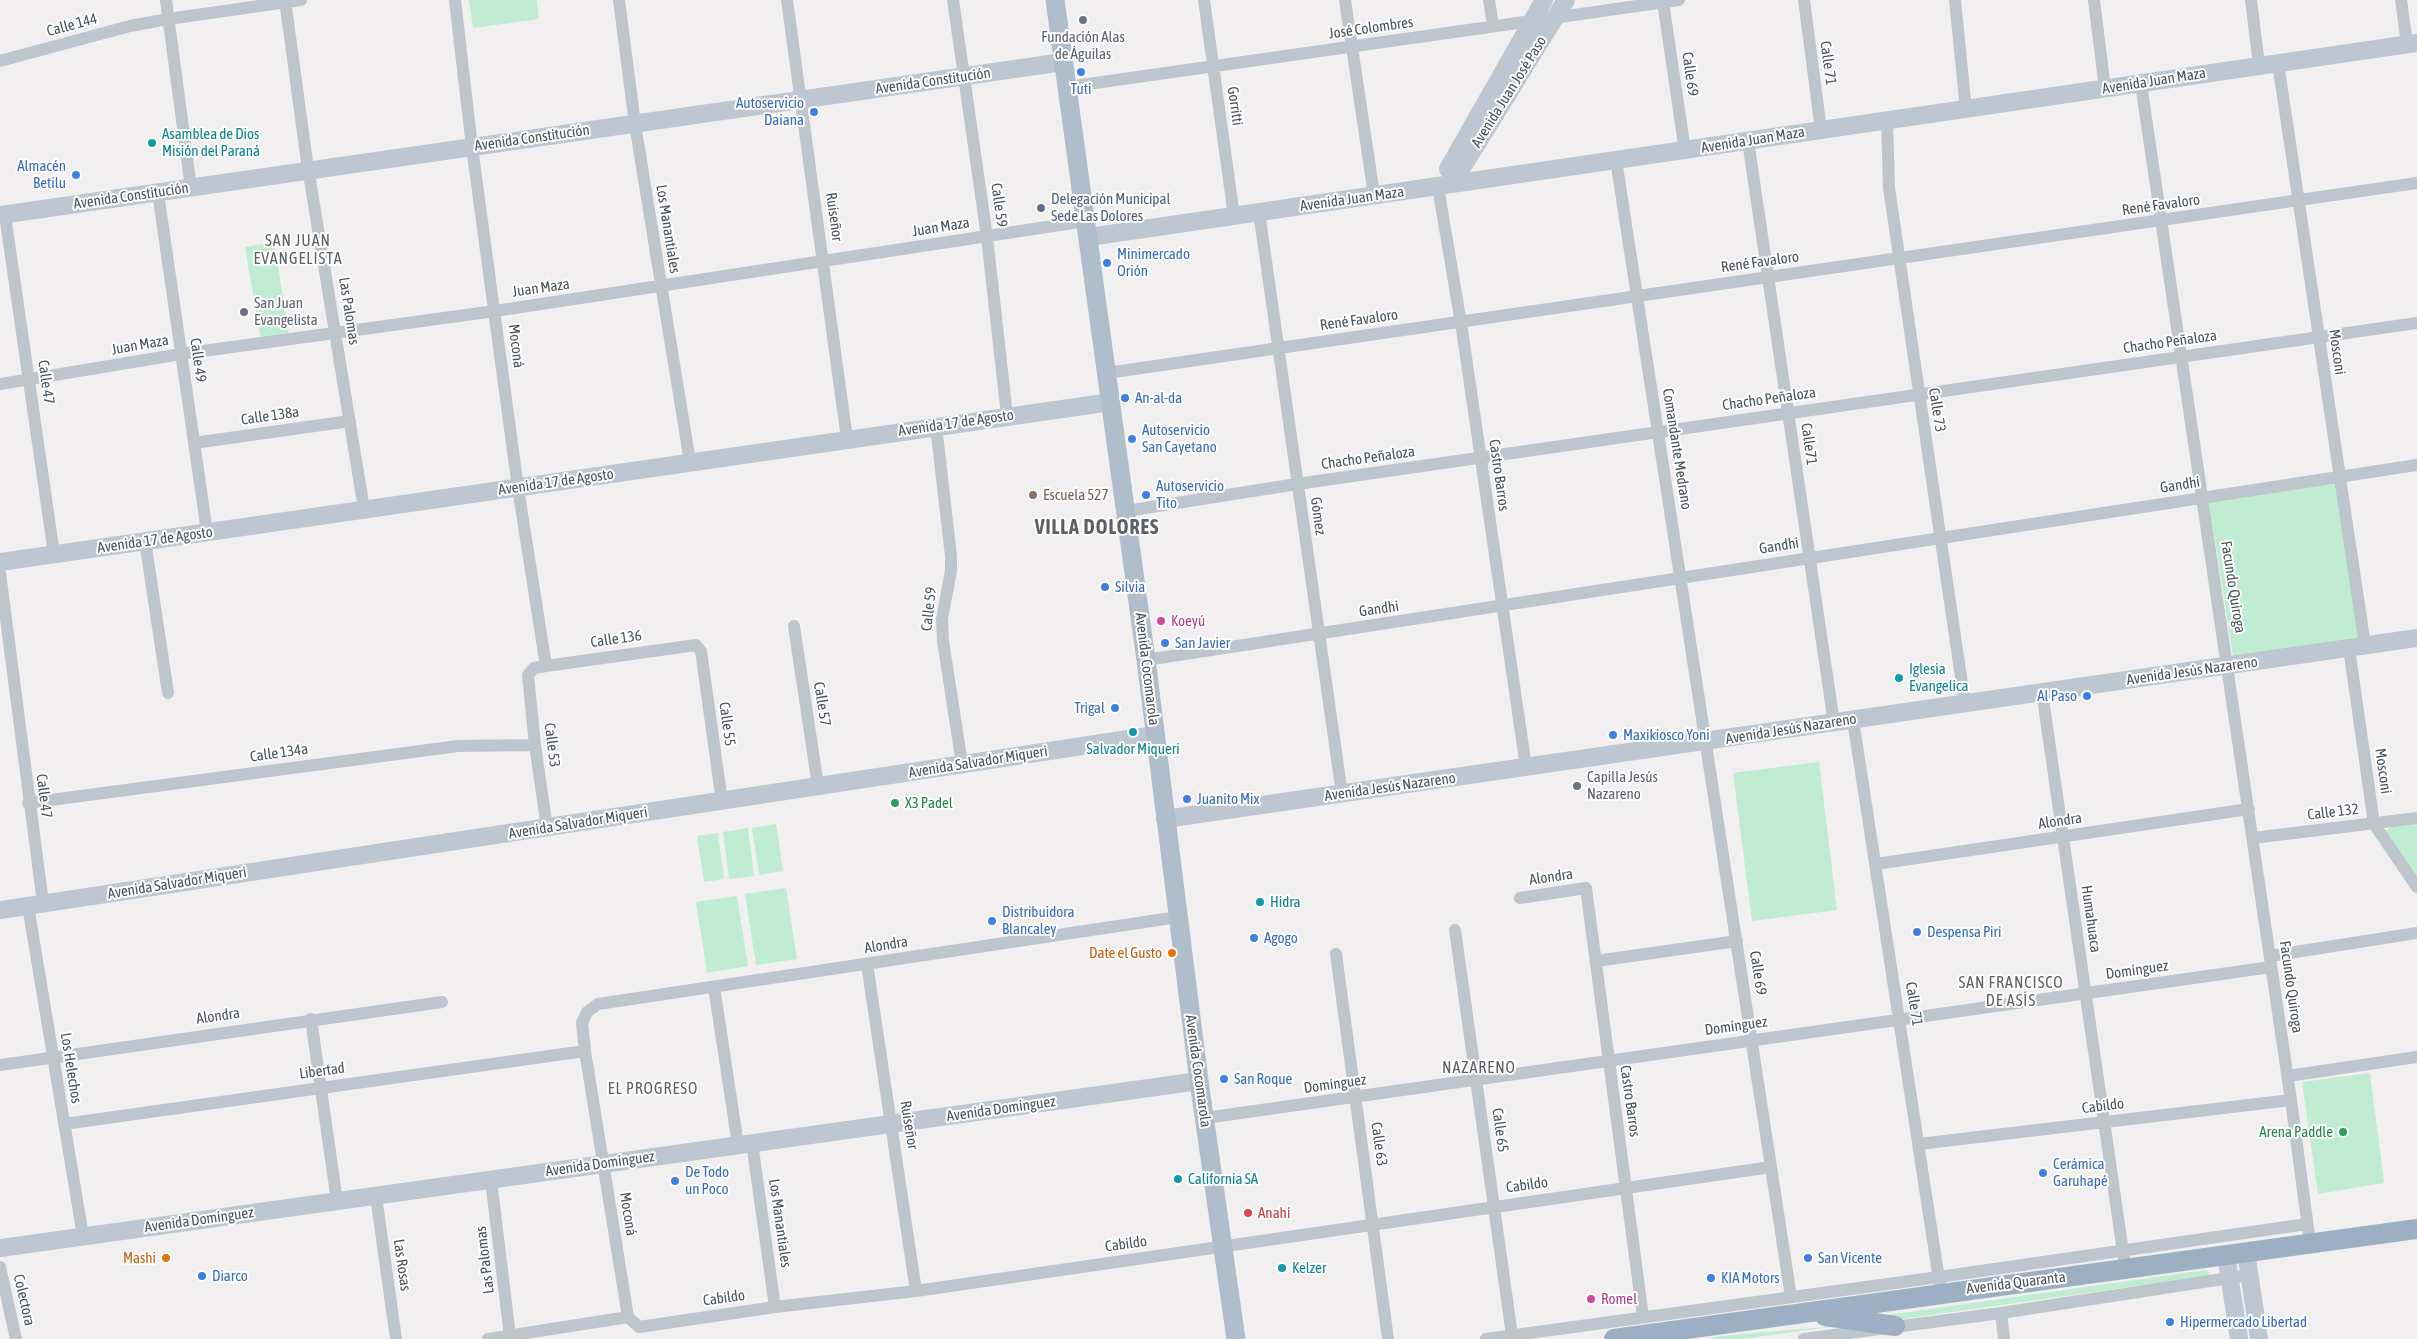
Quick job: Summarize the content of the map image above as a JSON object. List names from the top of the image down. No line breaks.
{"streets":{"highway":["Avenida Quaranta"],"main road":["Avenida Constitución","Avenida Juan Maza","Avenida Juan José Paso","Avenida 17 de Agosto","Avenida Cocomarola","Avenida Jesús Nazareno","Avenida Salvador Miqueri","Avenida Domínguez"],"street":["Calle 144","José Colombres","Calle 71","Calle 69","Gorritti","Calle 59","René Favaloro","Ruiseñor","Juan Maza","Los Manantiales","Las Palomas","Chacho Peñaloza","Moconá","Mosconi","Calle 49","Calle 47","Calle 73","Calle 138a","Calle71","Comandante Medrano","Castro Barros","Gandhi","Gómez","Facundo Quiroga","Calle 136","Calle 57","Calle 55","Calle 53","Calle 134a","Calle 132","Alondra","Humahuaca","Domínguez","Los Helechos","Libertad","Cabildo","Calle 65","Calle 63","Las Rosas","Colectora"]},"crossings":[["Calle 144","Las Palomas"],["José Colombres","Calle 69"],["José Colombres","Avenida Juan José Paso"],["José Colombres","Gorritti"],["José Colombres","Avenida Cocomarola"],["Calle 71","Avenida Juan Maza"],["Calle 71","Avenida Jesús Nazareno"],["Calle 71","Alondra"],["Calle 71","Domínguez"],["Calle 71","Cabildo"],["Calle 71","Avenida Quaranta"],["Calle 69","Avenida Juan Maza"],["Calle 69","Comandante Medrano"],["Calle 69","Avenida Jesús Nazareno"],["Calle 69","Domínguez"],["Calle 69","Cabildo"],["Avenida Constitución","Calle 59"],["Avenida Constitución","Ruiseñor"],["Avenida Constitución","Los Manantiales"],["Avenida Constitución","Las Palomas"],["Avenida Constitución","Moconá"],["Avenida Constitución","Calle 49"],["Avenida Constitución","Calle 47"],["Avenida Constitución","Avenida Cocomarola"],["Avenida Juan Maza","Avenida Juan José Paso"],["Avenida Juan Maza","Gorritti"],["Avenida Juan Maza","Juan Maza"],["Avenida Juan Maza","Mosconi"],["Avenida Juan Maza","Calle 73"],["Avenida Juan Maza","Calle71"],["Avenida Juan Maza","Comandante Medrano"],["Avenida Juan Maza","Castro Barros"],["Avenida Juan Maza","Gómez"],["Avenida Juan Maza","Facundo Quiroga"],["Avenida Juan Maza","Avenida Cocomarola"],["Avenida Juan José Paso","Castro Barros"],["Calle 59","Juan Maza"],["Calle 59","Avenida 17 de Agosto"],["Calle 59","Avenida Salvador Miqueri"],["René Favaloro","Mosconi"],["René Favaloro","Calle 73"],["René Favaloro","Calle71"],["René Favaloro","Comandante Medrano"],["René Favaloro","Castro Barros"],["René Favaloro","Gómez"],["René Favaloro","Facundo Quiroga"],["René Favaloro","Avenida Cocomarola"],["Ruiseñor","Juan Maza"],["Ruiseñor","Avenida 17 de Agosto"],["Ruiseñor","Alondra"],["Ruiseñor","Cabildo"],["Ruiseñor","Avenida Domínguez"],["Juan Maza","Los Manantiales"],["Juan Maza","Las Palomas"],["Juan Maza","Moconá"],["Juan Maza","Calle 49"],["Juan Maza","Calle 47"],["Juan Maza","Avenida Cocomarola"],["Los Manantiales","Avenida 17 de Agosto"],["Los Manantiales","Alondra"],["Los Manantiales","Cabildo"],["Los Manantiales","Avenida Domínguez"],["Las Palomas","Calle 138a"],["Las Palomas","Avenida 17 de Agosto"],["Las Palomas","Cabildo"],["Las Palomas","Avenida Domínguez"],["Chacho Peñaloza","Mosconi"],["Chacho Peñaloza","Calle 73"],["Chacho Peñaloza","Calle71"],["Chacho Peñaloza","Comandante Medrano"],["Chacho Peñaloza","Castro Barros"],["Chacho Peñaloza","Gómez"],["Chacho Peñaloza","Facundo Quiroga"],["Chacho Peñaloza","Avenida Cocomarola"],["Moconá","Avenida 17 de Agosto"],["Moconá","Calle 136"],["Moconá","Calle 53"],["Moconá","Alondra"],["Moconá","Libertad"],["Moconá","Cabildo"],["Moconá","Avenida Domínguez"],["Mosconi","Gandhi"],["Mosconi","Avenida Jesús Nazareno"],["Mosconi","Calle 132"],["Calle 49","Calle 138a"],["Calle 49","Avenida 17 de Agosto"],["Calle 47","Avenida 17 de Agosto"],["Calle 47","Calle 134a"],["Calle 47","Avenida Salvador Miqueri"],["Calle 47","Los Helechos"],["Calle 73","Gandhi"],["Calle 73","Avenida Jesús Nazareno"],["Avenida 17 de Agosto","Avenida Cocomarola"],["Calle71","Gandhi"],["Calle71","Avenida Jesús Nazareno"],["Comandante Medrano","Gandhi"],["Comandante Medrano","Avenida Jesús Nazareno"],["Castro Barros","Gandhi"],["Castro Barros","Avenida Jesús Nazareno"],["Castro Barros","Alondra"],["Castro Barros","Domínguez"],["Castro Barros","Cabildo"],["Gandhi","Gómez"],["Gandhi","Facundo Quiroga"],["Gandhi","Avenida Cocomarola"],["Gómez","Avenida Jesús Nazareno"],["Facundo Quiroga","Avenida Jesús Nazareno"],["Facundo Quiroga","Calle 132"],["Facundo Quiroga","Alondra"],["Facundo Quiroga","Domínguez"],["Facundo Quiroga","Cabildo"],["Facundo Quiroga","Avenida Quaranta"],["Calle 136","Calle 55"],["Calle 136","Calle 53"],["Avenida Cocomarola","Avenida Jesús Nazareno"],["Avenida Cocomarola","Avenida Salvador Miqueri"],["Avenida Cocomarola","Alondra"],["Avenida Cocomarola","Domínguez"],["Avenida Cocomarola","Cabildo"],["Avenida Cocomarola","Avenida Domínguez"],["Avenida Jesús Nazareno","Humahuaca"],["Calle 57","Avenida Salvador Miqueri"],["Calle 55","Avenida Salvador Miqueri"],["Calle 53","Calle 134a"],["Calle 53","Avenida Salvador Miqueri"],["Avenida Salvador Miqueri","Los Helechos"],["Alondra","Humahuaca"],["Alondra","Los Helechos"],["Humahuaca","Domínguez"],["Humahuaca","Cabildo"],["Humahuaca","Avenida Quaranta"],["Domínguez","Calle 65"],["Domínguez","Calle 63"],["Los Helechos","Libertad"],["Los Helechos","Avenida Domínguez"],["Cabildo","Calle 65"],["Cabildo","Calle 63"],["Avenida Domínguez","Las Rosas"]],"districts":["SAN JUAN EVANGELISTA","VILLA DOLORES","SAN FRANCISCO DE ASÍS","NAZARENO","EL PROGRESO"],"places":["Fundación Alas de Águilas","Tuti","Autoservicio Daiana","Asamblea de Dios Misión del Paraná","Almacén Betilu","Delegación Municipal Sede Las Dolores","Minimercado Orión","San Juan Evangelista","An-al-da","Autoservicio San Cayetano","Escuela 527","Autoservicio Tito","Silvia","Koeyú","San Javier","Iglesia Evangelica","Al Paso","Trigal","Salvador Miqueri","Maxikiosco Yoni","Capilla Jesús Nazareno","Juanito Mix","X3 Padel","Hidra","Distribuidora Blancaley","Despensa Piri","Agogo","Date el Gusto","San Roque","Arena Paddle","Cerámica Garuhapé","California SA","De Todo un Poco","Anahí","Mashi","San Vicente","Kelzer","Diarco","KIA Motors","Romel","Hipermercado Libertad"]}
